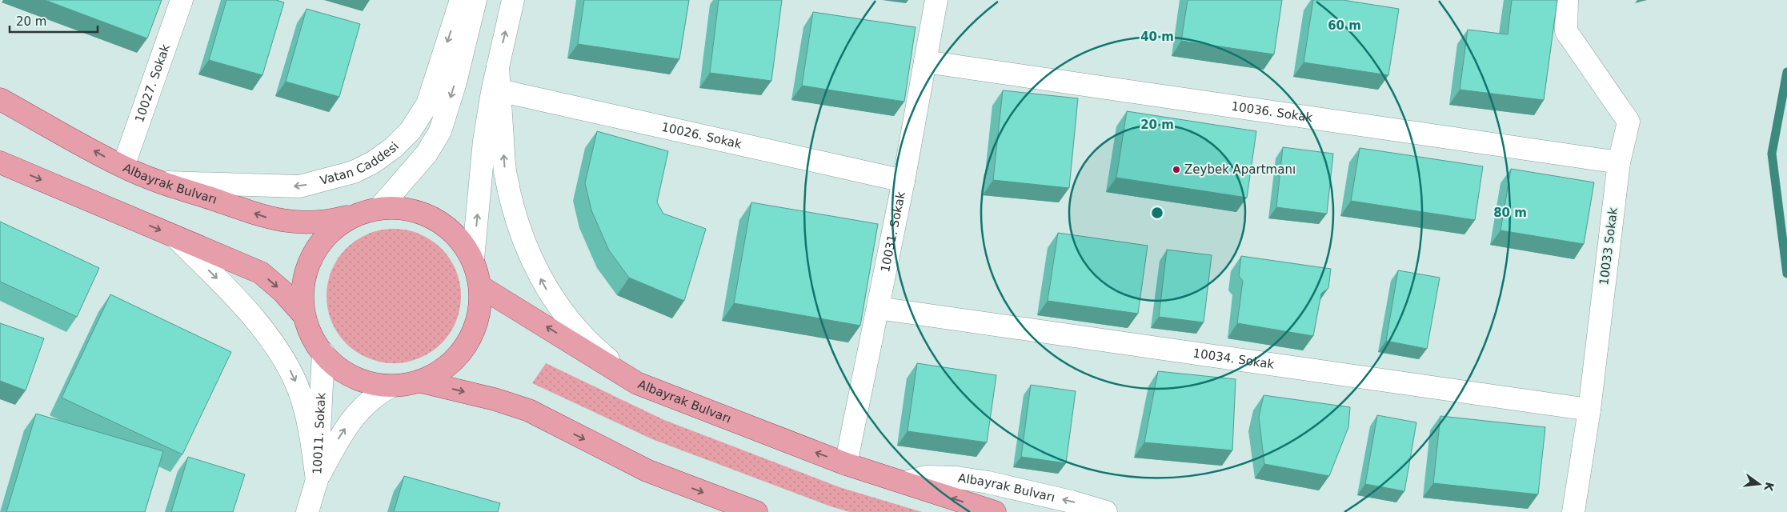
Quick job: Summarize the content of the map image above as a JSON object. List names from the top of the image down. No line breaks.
{"streets":{"main road":["Albayrak Bulvarı"],"street":["10027. Sokak","10036. Sokak","10026. Sokak","Vatan Caddesi","10031. Sokak","10033 Sokak","10034. Sokak","10011. Sokak"]},"crossings":[["10027. Sokak","Albayrak Bulvarı"],["10036. Sokak","10031. Sokak"],["10036. Sokak","10033 Sokak"],["10026. Sokak","10031. Sokak"],["Vatan Caddesi","Albayrak Bulvarı"],["Albayrak Bulvarı","10031. Sokak"],["10031. Sokak","10034. Sokak"],["10033 Sokak","10034. Sokak"]],"one_way":["Vatan Caddesi"],"places":["Zeybek Apartmanı"],"scale_bar":"20 m","north":"right","rings":["60 m","40 m","20 m","80 m"]}
